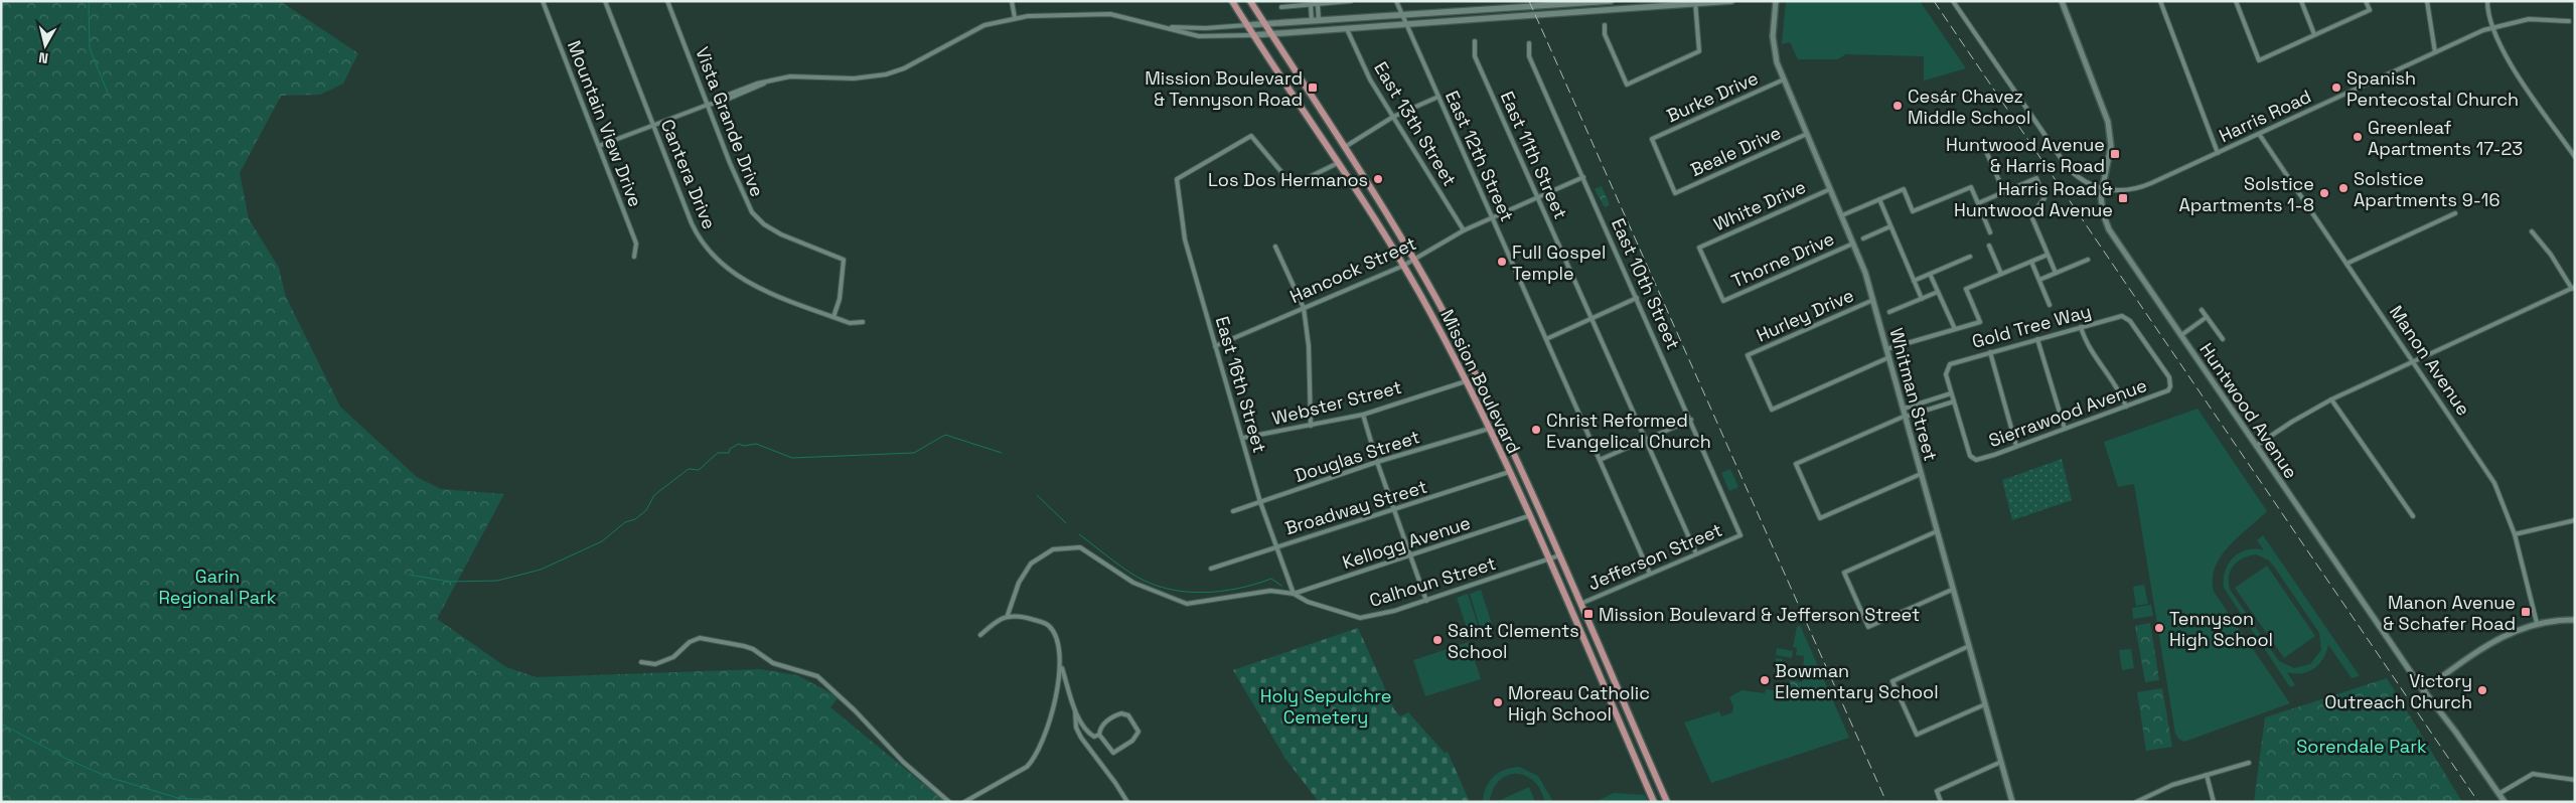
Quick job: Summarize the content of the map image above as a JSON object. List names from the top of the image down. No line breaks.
{"streets":{"main road":["Mission Boulevard"],"street":["Burke Drive","Harris Road","Vista Grande Drive","Mountain View Drive","East 13th Street","Beale Drive","East 11th Street","East 12th Street","Cantera Drive","White Drive","Thorne Drive","Hancock Street","East 10th Street","Hurley Drive","Gold Tree Way","Manon Avenue","East 16th Street","Whitman Street","Webster Street","Huntwood Avenue","Sierrawood Avenue","Douglas Street","Broadway Street","Kellogg Avenue","Jefferson Street","Calhoun Street"]},"crossings":[["Burke Drive","Beale Drive"],["Burke Drive","Whitman Street"],["Harris Road","Manon Avenue"],["Harris Road","Huntwood Avenue"],["Vista Grande Drive","Cantera Drive"],["East 13th Street","Hancock Street"],["Beale Drive","Whitman Street"],["East 11th Street","Hancock Street"],["East 11th Street","Jefferson Street"],["East 12th Street","Hancock Street"],["East 12th Street","Jefferson Street"],["White Drive","Thorne Drive"],["White Drive","Whitman Street"],["Thorne Drive","Whitman Street"],["Hancock Street","East 10th Street"],["Hancock Street","Mission Boulevard"],["Hancock Street","East 16th Street"],["East 10th Street","Jefferson Street"],["Hurley Drive","Whitman Street"],["Gold Tree Way","Sierrawood Avenue"],["Mission Boulevard","East 16th Street"],["Mission Boulevard","Webster Street"],["Mission Boulevard","Douglas Street"],["Mission Boulevard","Broadway Street"],["Mission Boulevard","Kellogg Avenue"],["Mission Boulevard","Jefferson Street"],["Mission Boulevard","Calhoun Street"],["East 16th Street","Webster Street"],["East 16th Street","Douglas Street"],["East 16th Street","Broadway Street"],["East 16th Street","Kellogg Avenue"],["East 16th Street","Calhoun Street"],["Kellogg Avenue","Calhoun Street"]],"parks":["Garin Regional Park","Holy Sepulchre Cemetery","Sorendale Park"],"places":{"transit":["Mission Boulevard & Tennyson Road","Huntwood Avenue & Harris Road","Harris Road & Huntwood Avenue","Manon Avenue & Schafer Road","Mission Boulevard & Jefferson Street"],"other":["Spanish Pentecostal Church","Cesár Chavez Middle School","Greenleaf Apartments 17-23","Los Dos Hermanos","Solstice Apartments 9-16","Solstice Apartments 1-8","Full Gospel Temple","Christ Reformed Evangelical Church","Tennyson High School","Saint Clements School","Bowman Elementary School","Victory Outreach Church","Moreau Catholic High School"]},"north":"bottom"}
